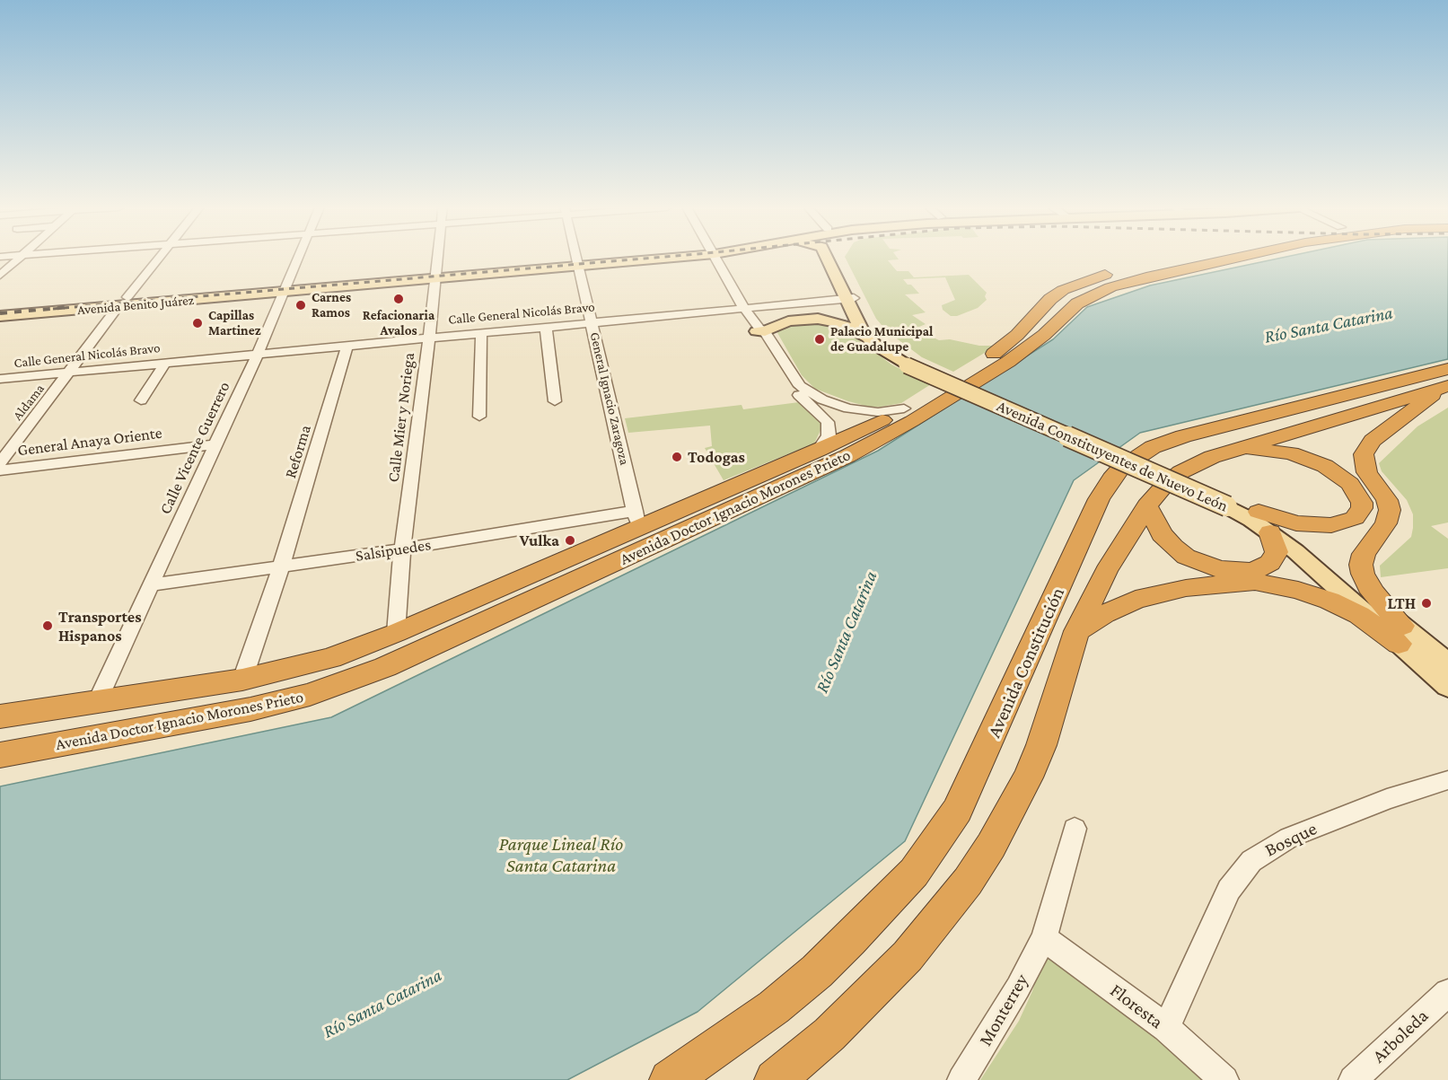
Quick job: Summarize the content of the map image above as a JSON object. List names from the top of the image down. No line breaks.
{"streets":{"highway":["Avenida Doctor Ignacio Morones Prieto","Avenida Constitución"],"main road":["Avenida Benito Juárez","Avenida Constituyentes de Nuevo León"],"street":["Calle General Nicolás Bravo","General Ignacio Zaragoza","Aldama","Calle Mier y Noriega","General Anaya Oriente","Calle Vicente Guerrero","Reforma","Salsipuedes","Bosque","Floresta","Monterrey","Arboleda"]},"crossings":[["Avenida Benito Juárez","General Ignacio Zaragoza"],["Avenida Benito Juárez","Aldama"],["Avenida Benito Juárez","Calle Mier y Noriega"],["Avenida Benito Juárez","Calle Vicente Guerrero"],["Calle General Nicolás Bravo","General Ignacio Zaragoza"],["Calle General Nicolás Bravo","Aldama"],["Calle General Nicolás Bravo","Calle Mier y Noriega"],["Calle General Nicolás Bravo","Calle Vicente Guerrero"],["Calle General Nicolás Bravo","Reforma"],["Calle General Nicolás Bravo","Avenida Constituyentes de Nuevo León"],["General Ignacio Zaragoza","Avenida Doctor Ignacio Morones Prieto"],["General Ignacio Zaragoza","Salsipuedes"],["Calle Mier y Noriega","Avenida Doctor Ignacio Morones Prieto"],["Calle Mier y Noriega","Salsipuedes"],["General Anaya Oriente","Calle Vicente Guerrero"],["Calle Vicente Guerrero","Avenida Doctor Ignacio Morones Prieto"],["Calle Vicente Guerrero","Salsipuedes"],["Reforma","Avenida Doctor Ignacio Morones Prieto"],["Reforma","Salsipuedes"],["Avenida Doctor Ignacio Morones Prieto","Salsipuedes"],["Bosque","Floresta"],["Floresta","Monterrey"]],"water":["Río Santa Catarina"],"parks":["Parque Lineal Río Santa Catarina"],"places":["Refacionaria Avalos","Carnes Ramos","Capillas Martinez","Palacio Municipal de Guadalupe","Todogas","Vulka","LTH","Transportes Hispanos"]}
